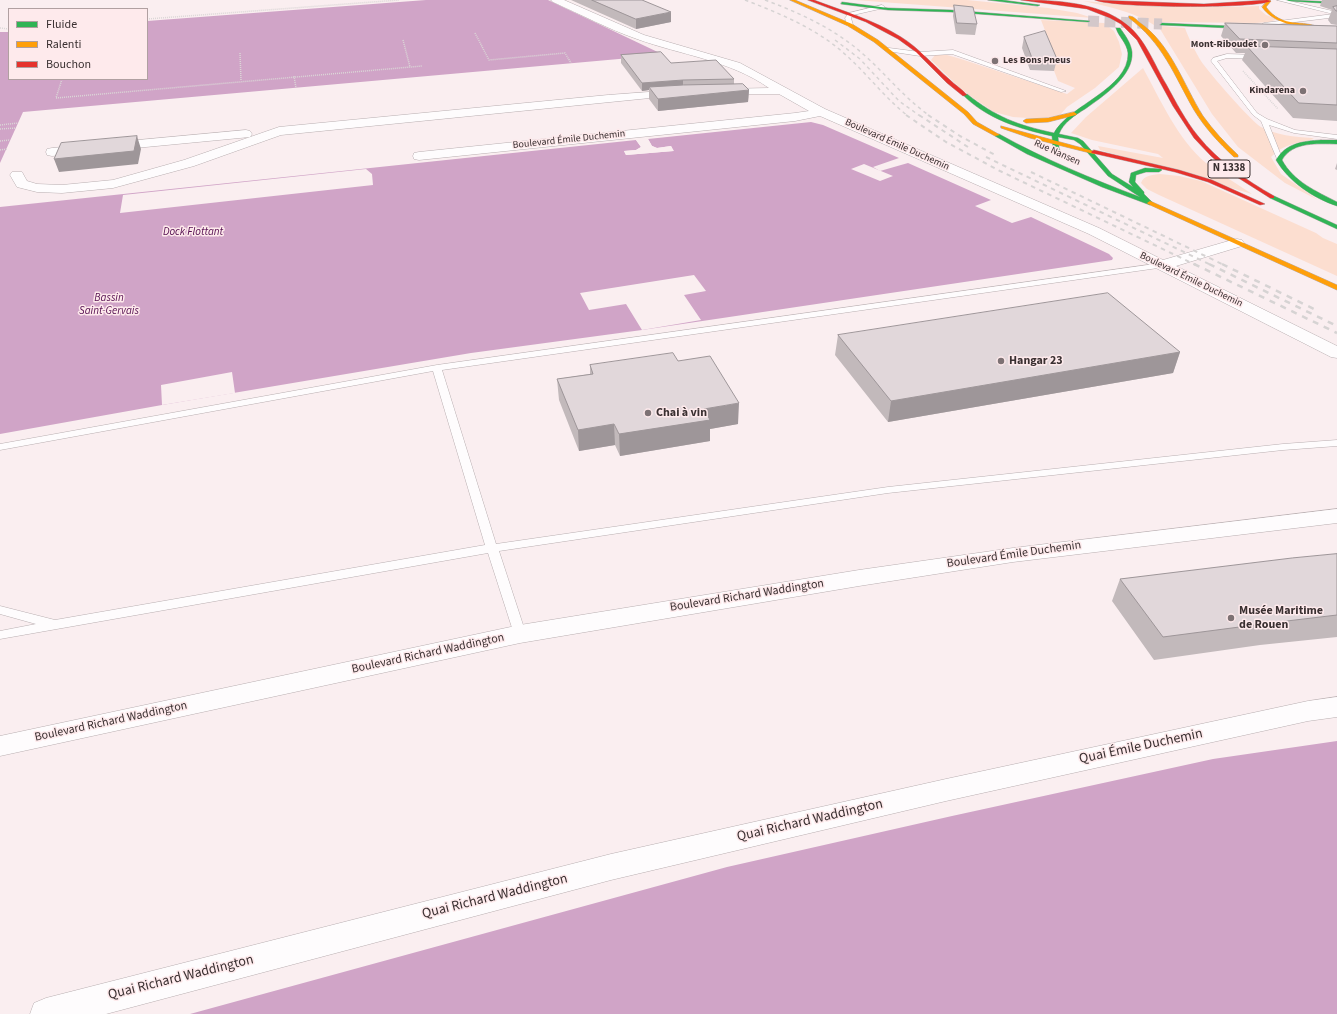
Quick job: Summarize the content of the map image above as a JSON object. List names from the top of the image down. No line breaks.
{"streets":{"main road":["Rue Nansen","N 1338"],"street":["Boulevard Émile Duchemin","Boulevard Richard Waddington","Quai Émile Duchemin","Quai Richard Waddington"]},"crossings":[["Boulevard Émile Duchemin","Boulevard Richard Waddington"],["Quai Émile Duchemin","Quai Richard Waddington"]],"water":["Dock Flottant","Bassin Saint-Gervais"],"places":["Mont-Riboudet","Les Bons Pneus","Kindarena","Hangar 23","Chai à vin","Musée Maritime de Rouen"],"legend":["Fluide","Ralenti","Bouchon"]}
